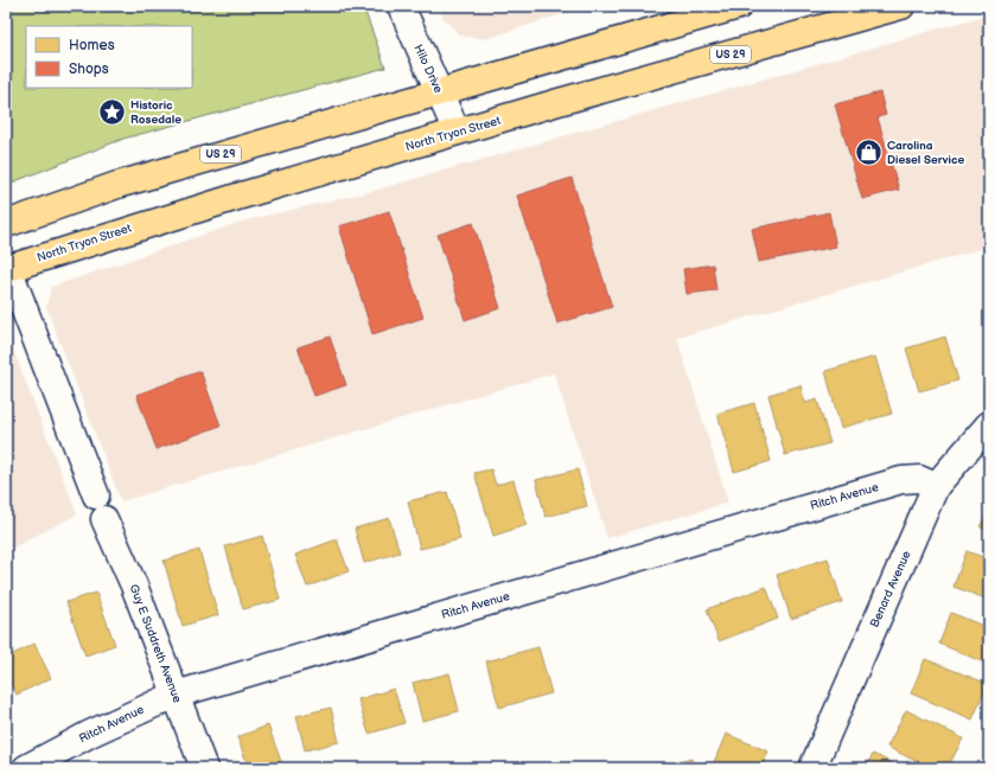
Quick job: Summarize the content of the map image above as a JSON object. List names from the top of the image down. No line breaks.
{"streets":{"main road":["US 29","North Tryon Street"],"street":["Hilo Drive","Ritch Avenue","Benard Avenue","Guy E Suddreth Avenue"]},"crossings":[["US 29","Hilo Drive"],["Hilo Drive","North Tryon Street"],["Ritch Avenue","Benard Avenue"],["Ritch Avenue","Guy E Suddreth Avenue"]],"places":{"place":["Historic Rosedale"],"shop":["Carolina Diesel Service"]},"legend":["Homes","Shops"]}
